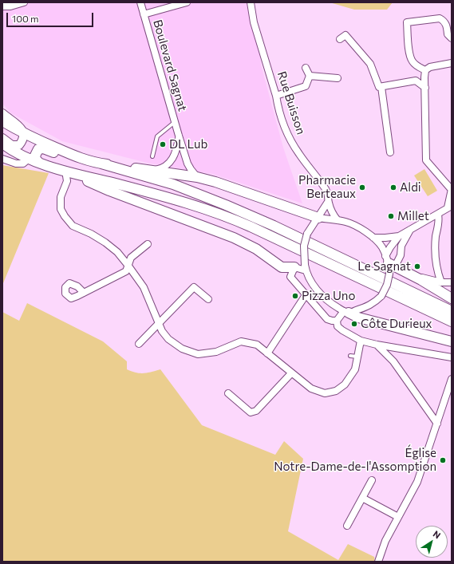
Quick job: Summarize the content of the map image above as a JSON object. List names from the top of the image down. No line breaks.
{"streets":{"street":["Boulevard Sagnat","Rue Buisson"]},"places":["DL Lub","Pharmacie Berteaux","Aldi","Millet","Le Sagnat","Pizza Uno","Côte Durieux","Église Notre-Dame-de-l'Assomption"],"scale_bar":"100 m","north":"top right"}
